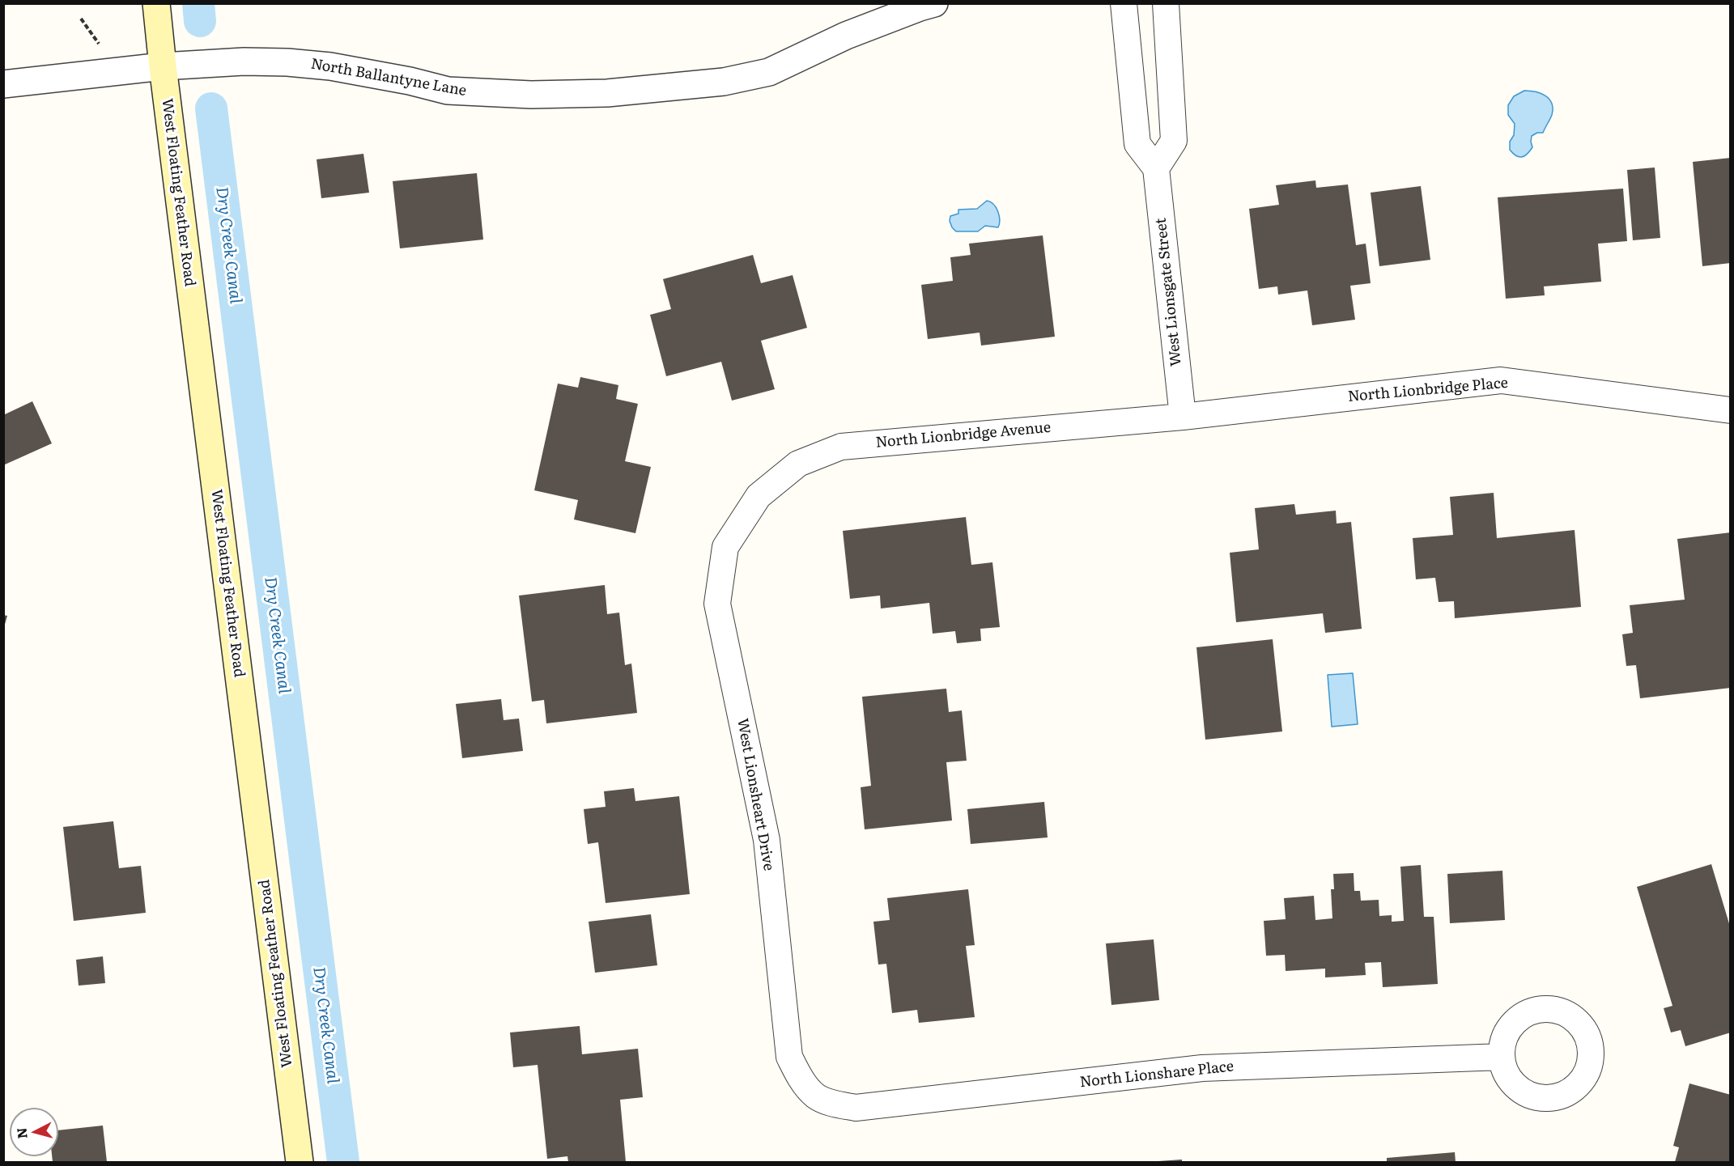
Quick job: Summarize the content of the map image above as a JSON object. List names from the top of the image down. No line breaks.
{"streets":{"main road":["West Floating Feather Road"],"street":["North Ballantyne Lane","West Lionsgate Street","North Lionbridge Place","North Lionbridge Avenue","West Lionsheart Drive","North Lionshare Place"]},"crossings":[["North Ballantyne Lane","West Floating Feather Road"],["West Lionsgate Street","North Lionbridge Place"],["West Lionsgate Street","North Lionbridge Avenue"],["North Lionbridge Place","North Lionbridge Avenue"],["North Lionbridge Avenue","West Lionsheart Drive"],["West Lionsheart Drive","North Lionshare Place"]],"water":["Dry Creek Canal"],"north":"left"}
